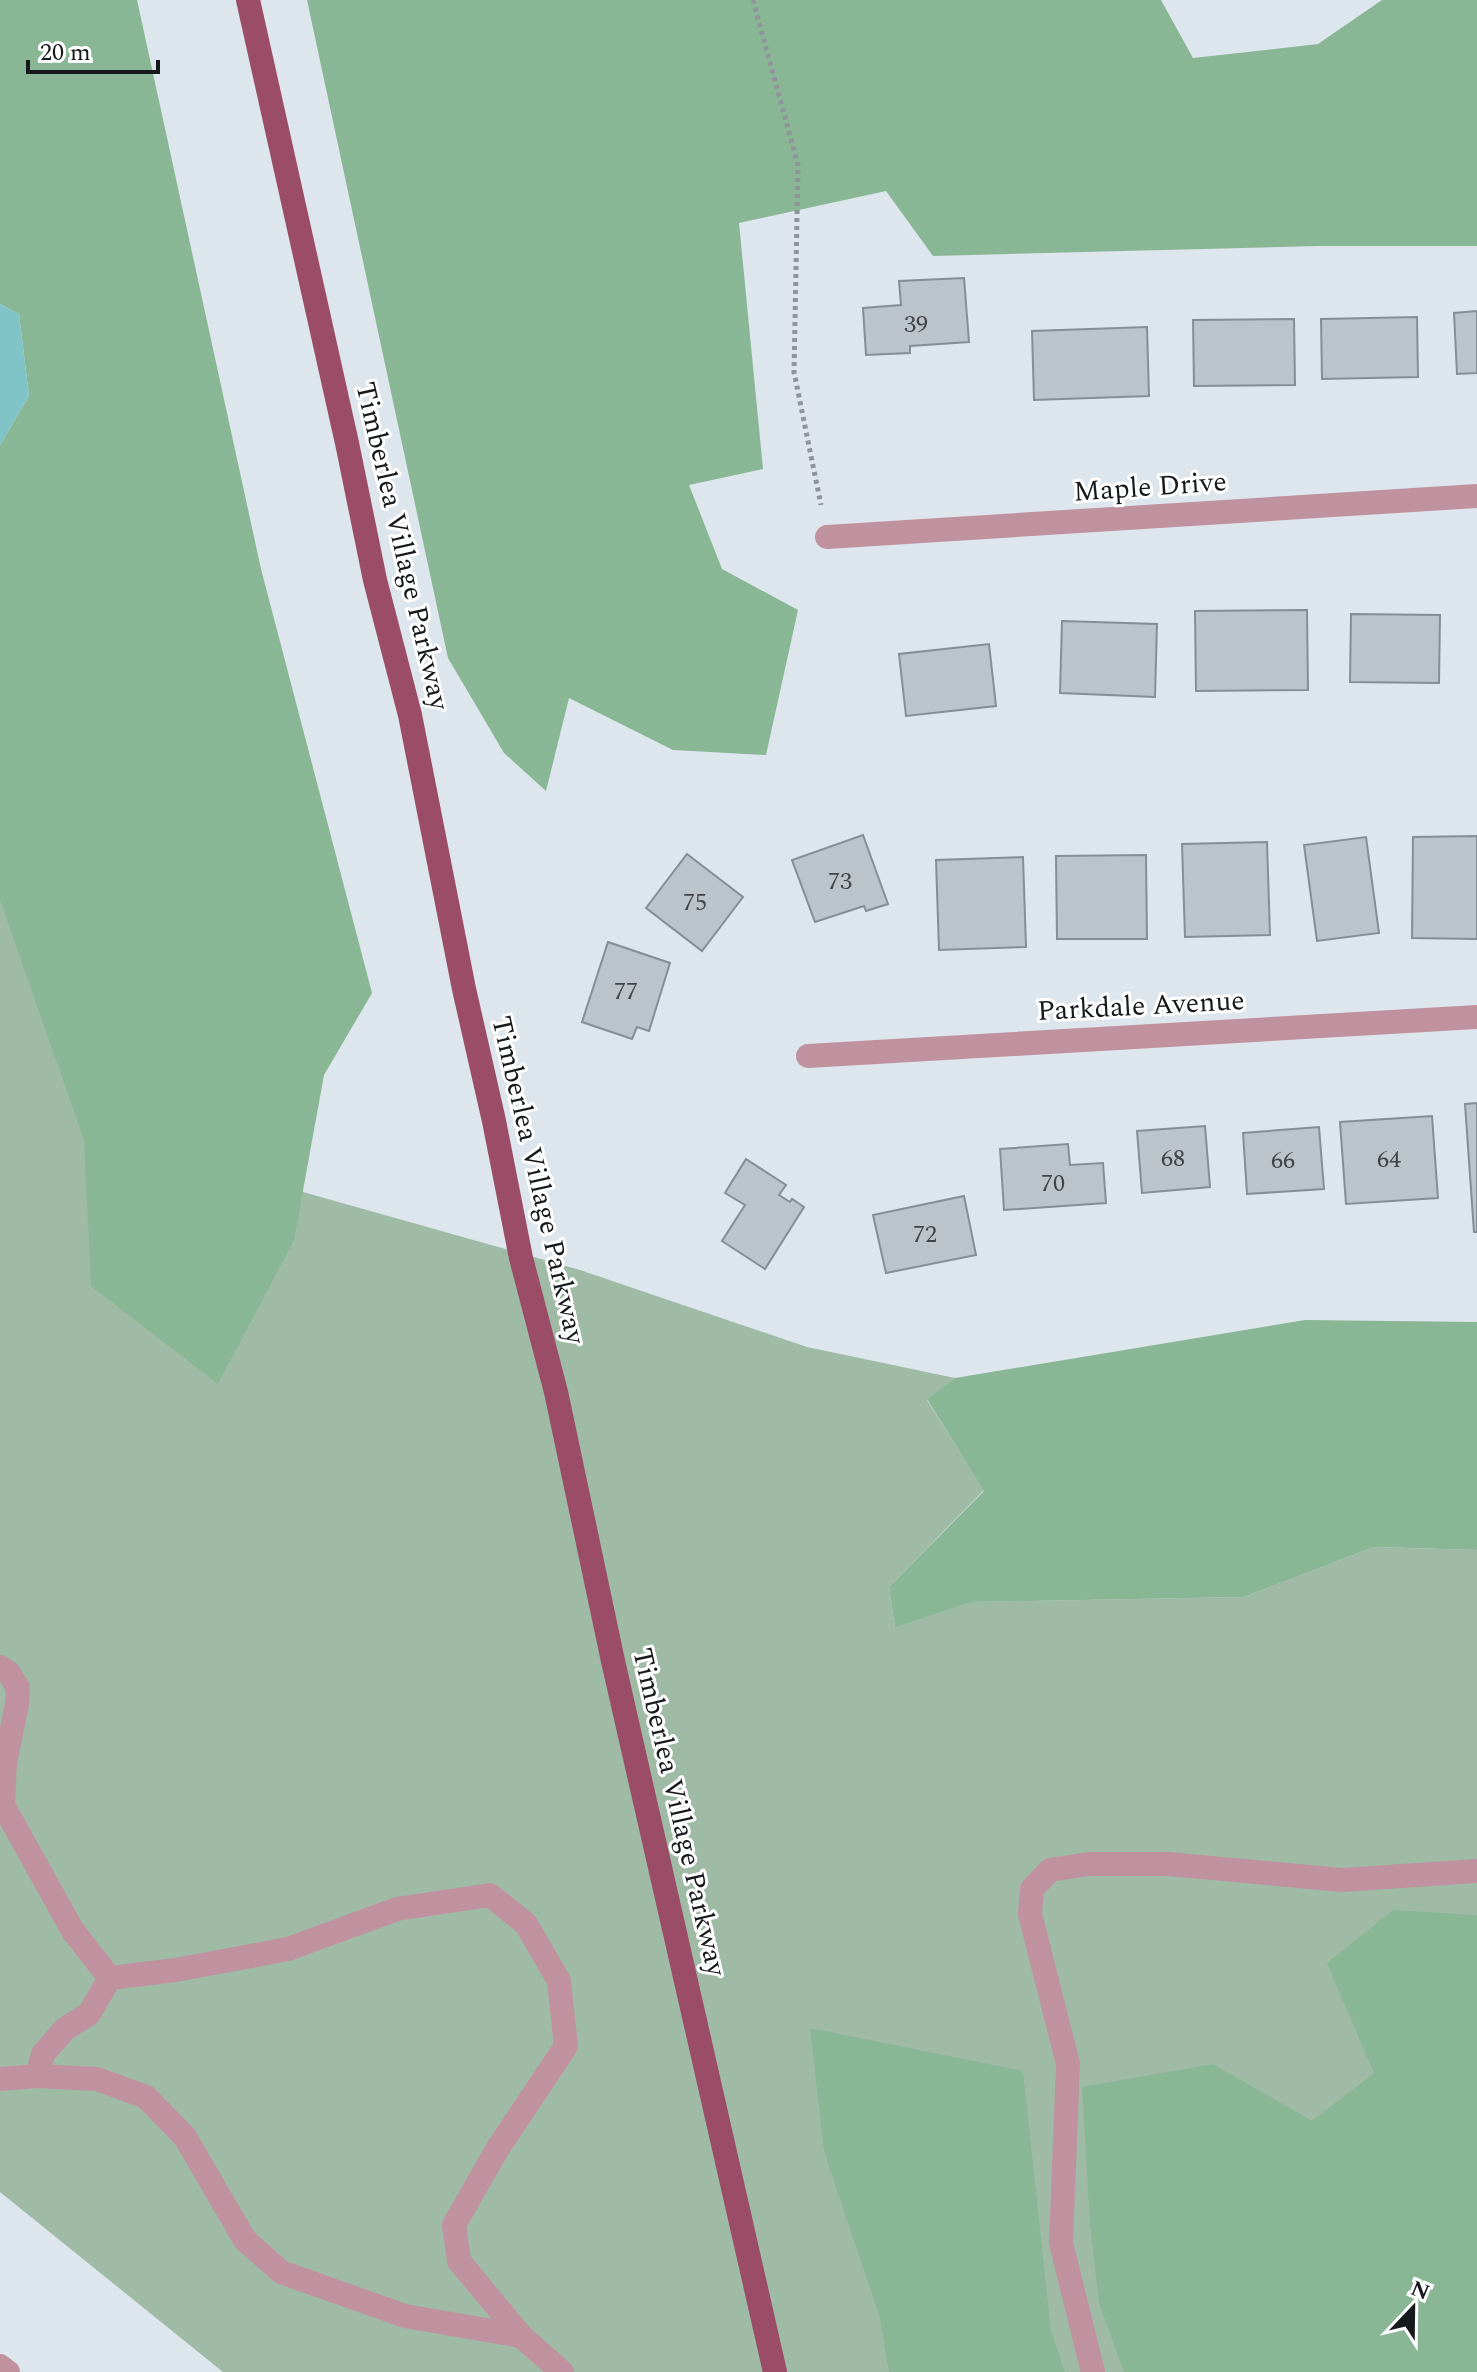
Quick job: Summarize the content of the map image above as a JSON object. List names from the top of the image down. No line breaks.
{"streets":{"main road":["Timberlea Village Parkway"],"street":["Maple Drive","Parkdale Avenue"]},"house_numbers":["39","73","75","77","68","64","66","70","72"],"scale_bar":"20 m","north":"top"}
